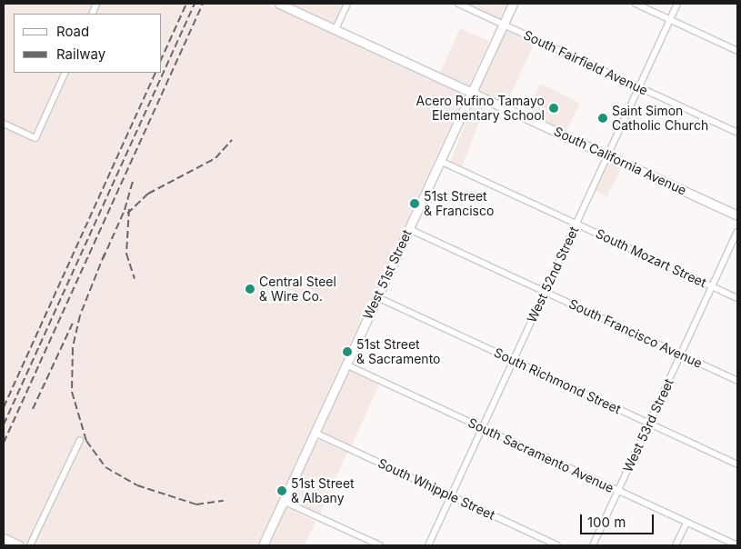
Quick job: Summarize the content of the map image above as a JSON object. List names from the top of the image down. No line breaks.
{"streets":{"street":["South Fairfield Avenue","South California Avenue","South Mozart Street","West 51st Street","West 52nd Street","South Francisco Avenue","South Richmond Street","West 53rd Street","South Sacramento Avenue","South Whipple Street"]},"crossings":[["South Fairfield Avenue","West 51st Street"],["South Fairfield Avenue","West 52nd Street"],["South California Avenue","West 51st Street"],["South California Avenue","West 52nd Street"],["South Mozart Street","West 51st Street"],["South Mozart Street","West 52nd Street"],["South Mozart Street","West 53rd Street"],["West 51st Street","South Francisco Avenue"],["West 51st Street","South Richmond Street"],["West 51st Street","South Sacramento Avenue"],["West 51st Street","South Whipple Street"],["West 52nd Street","South Francisco Avenue"],["West 52nd Street","South Richmond Street"],["West 52nd Street","South Sacramento Avenue"],["West 52nd Street","South Whipple Street"],["South Francisco Avenue","West 53rd Street"],["South Richmond Street","West 53rd Street"],["West 53rd Street","South Sacramento Avenue"]],"places":["Acero Rufino Tamayo Elementary School","Saint Simon Catholic Church","51st Street & Francisco","Central Steel & Wire Co.","51st Street & Sacramento","51st Street & Albany"],"legend":["Road","Railway"],"scale_bar":"100 m"}
